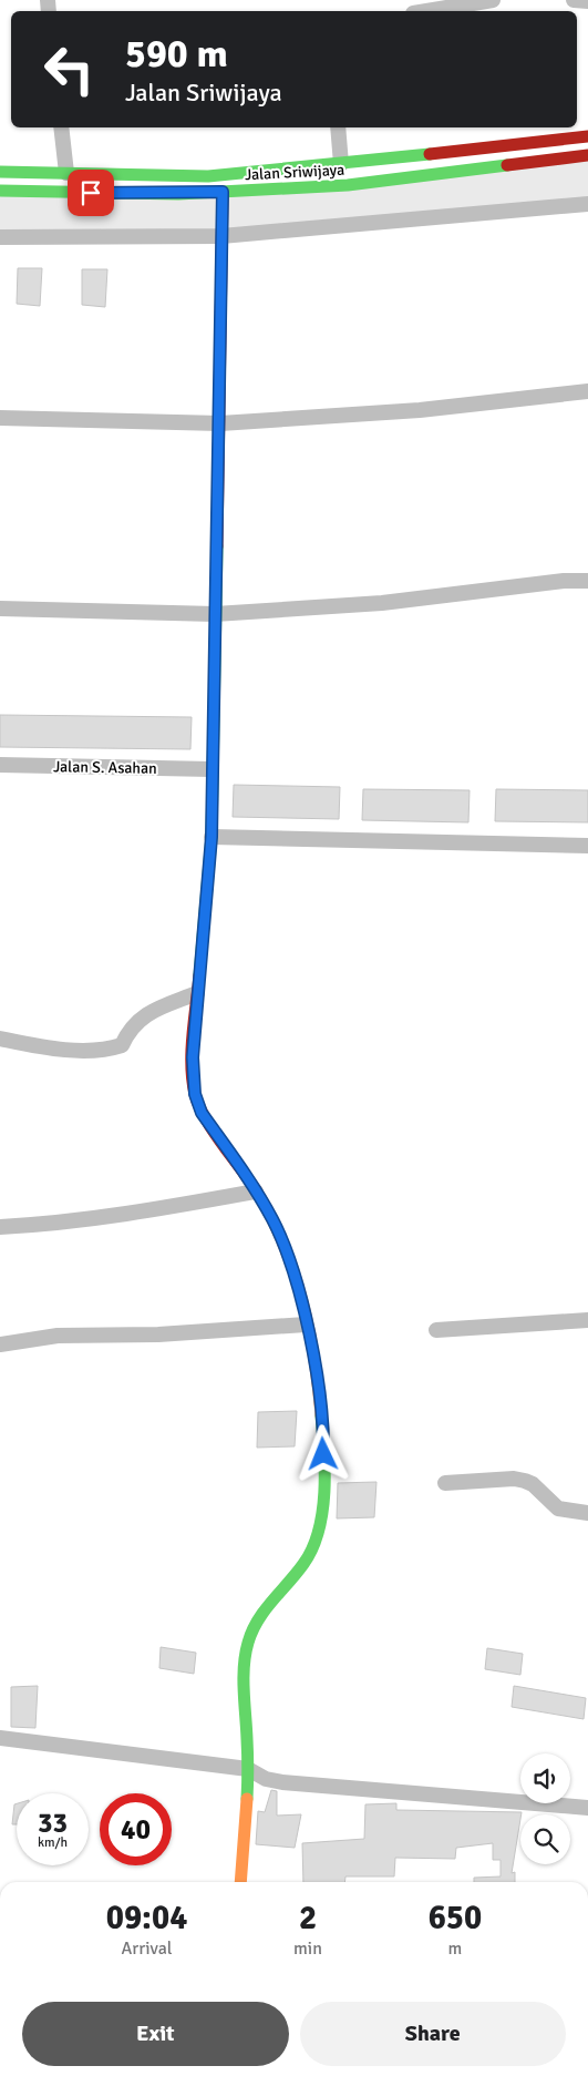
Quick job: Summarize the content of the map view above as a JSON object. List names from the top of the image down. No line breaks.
{"streets":{"street":["Jalan Sriwijaya","Jalan S. Asahan"]},"page":{"turn":["590 m","Jalan Sriwijaya"],"speed":"33 km/h","limit":"40","eta":["09:04","Arrival","2","min","650","m"],"buttons":["Exit","Share"]}}
